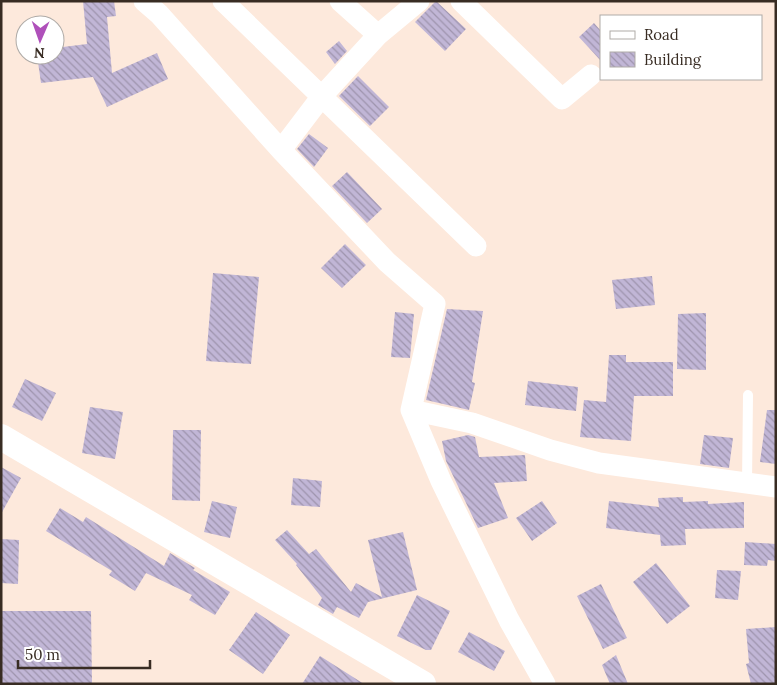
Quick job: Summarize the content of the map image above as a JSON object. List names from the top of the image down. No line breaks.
{"legend":["Road","Building"],"scale_bar":"50 m","north":"bottom"}
